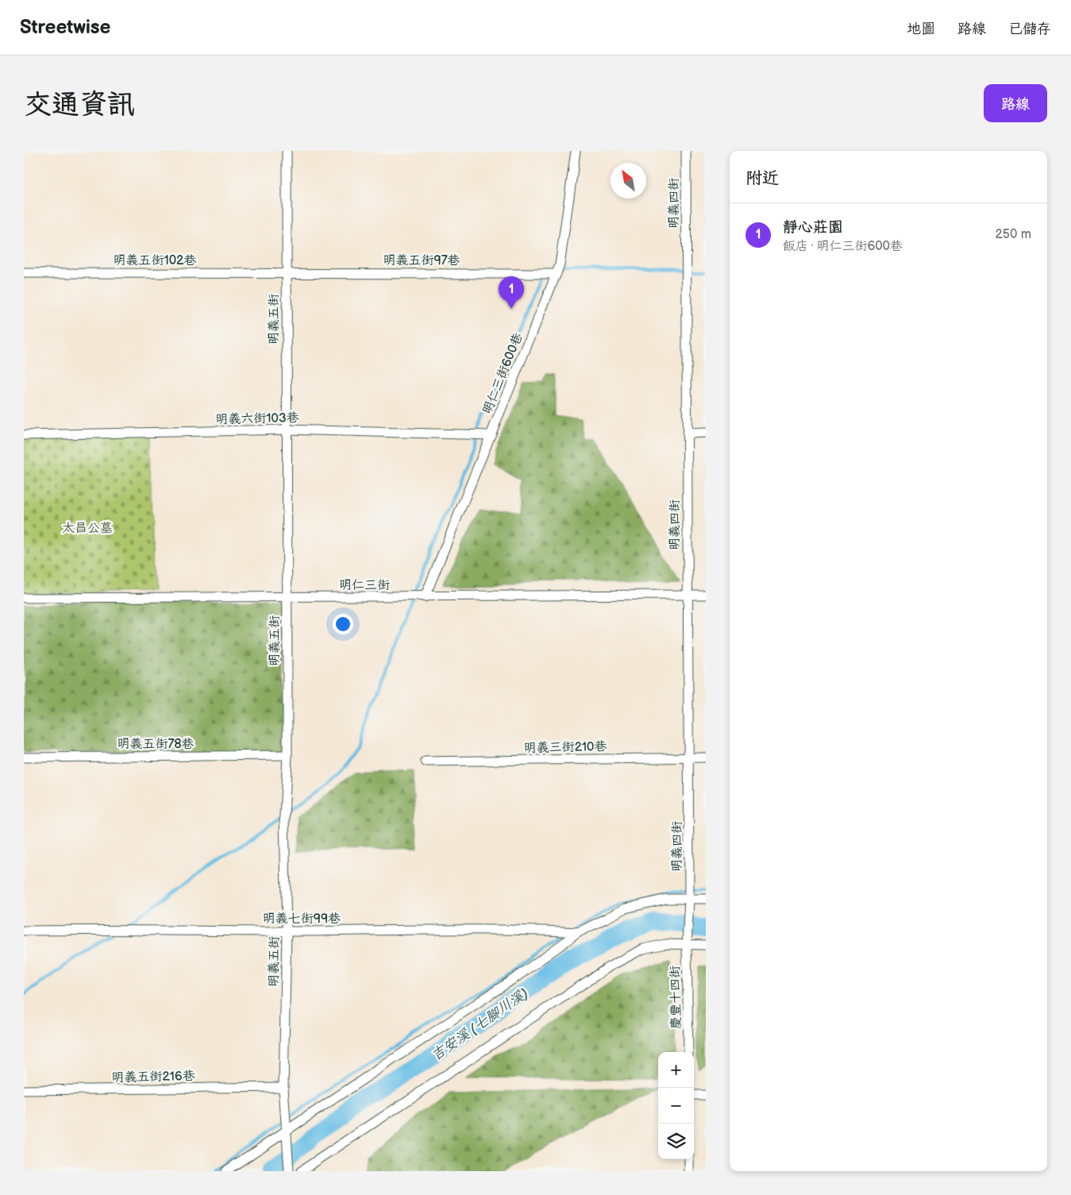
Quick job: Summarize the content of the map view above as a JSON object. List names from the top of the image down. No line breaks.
{"streets":{"street":["明義四街","明義五街102巷","明義五街97巷","明義五街","明仁三街600巷","明義六街103巷","明仁三街","明義五街78巷","明義三街210巷","明義七街99巷","慶豐十四街","明義五街216巷"]},"crossings":[["明義四街","明仁三街"],["明義四街","明義三街210巷"],["明義四街","慶豐十四街"],["明義五街102巷","明義五街97巷"],["明義五街102巷","明義五街"],["明義五街97巷","明義五街"],["明義五街97巷","明仁三街600巷"],["明義五街","明義六街103巷"],["明義五街","明仁三街"],["明義五街","明義五街78巷"],["明義五街","明義七街99巷"],["明義五街","明義五街216巷"],["明仁三街600巷","明義六街103巷"],["明仁三街600巷","明仁三街"]],"water":["吉安溪 (七腳川溪)"],"parks":["太昌公墓"],"north":"top left","page":{"header":"Streetwise","nav":["地圖","路線","已儲存"],"buttons":"路線","title":"交通資訊","heading":"附近","list":[{"mark":"1","name":"靜心莊園","note":"飯店 · 明仁三街600巷","value":"250 m"}],"pins":"1","map_buttons":["+","−"]}}
